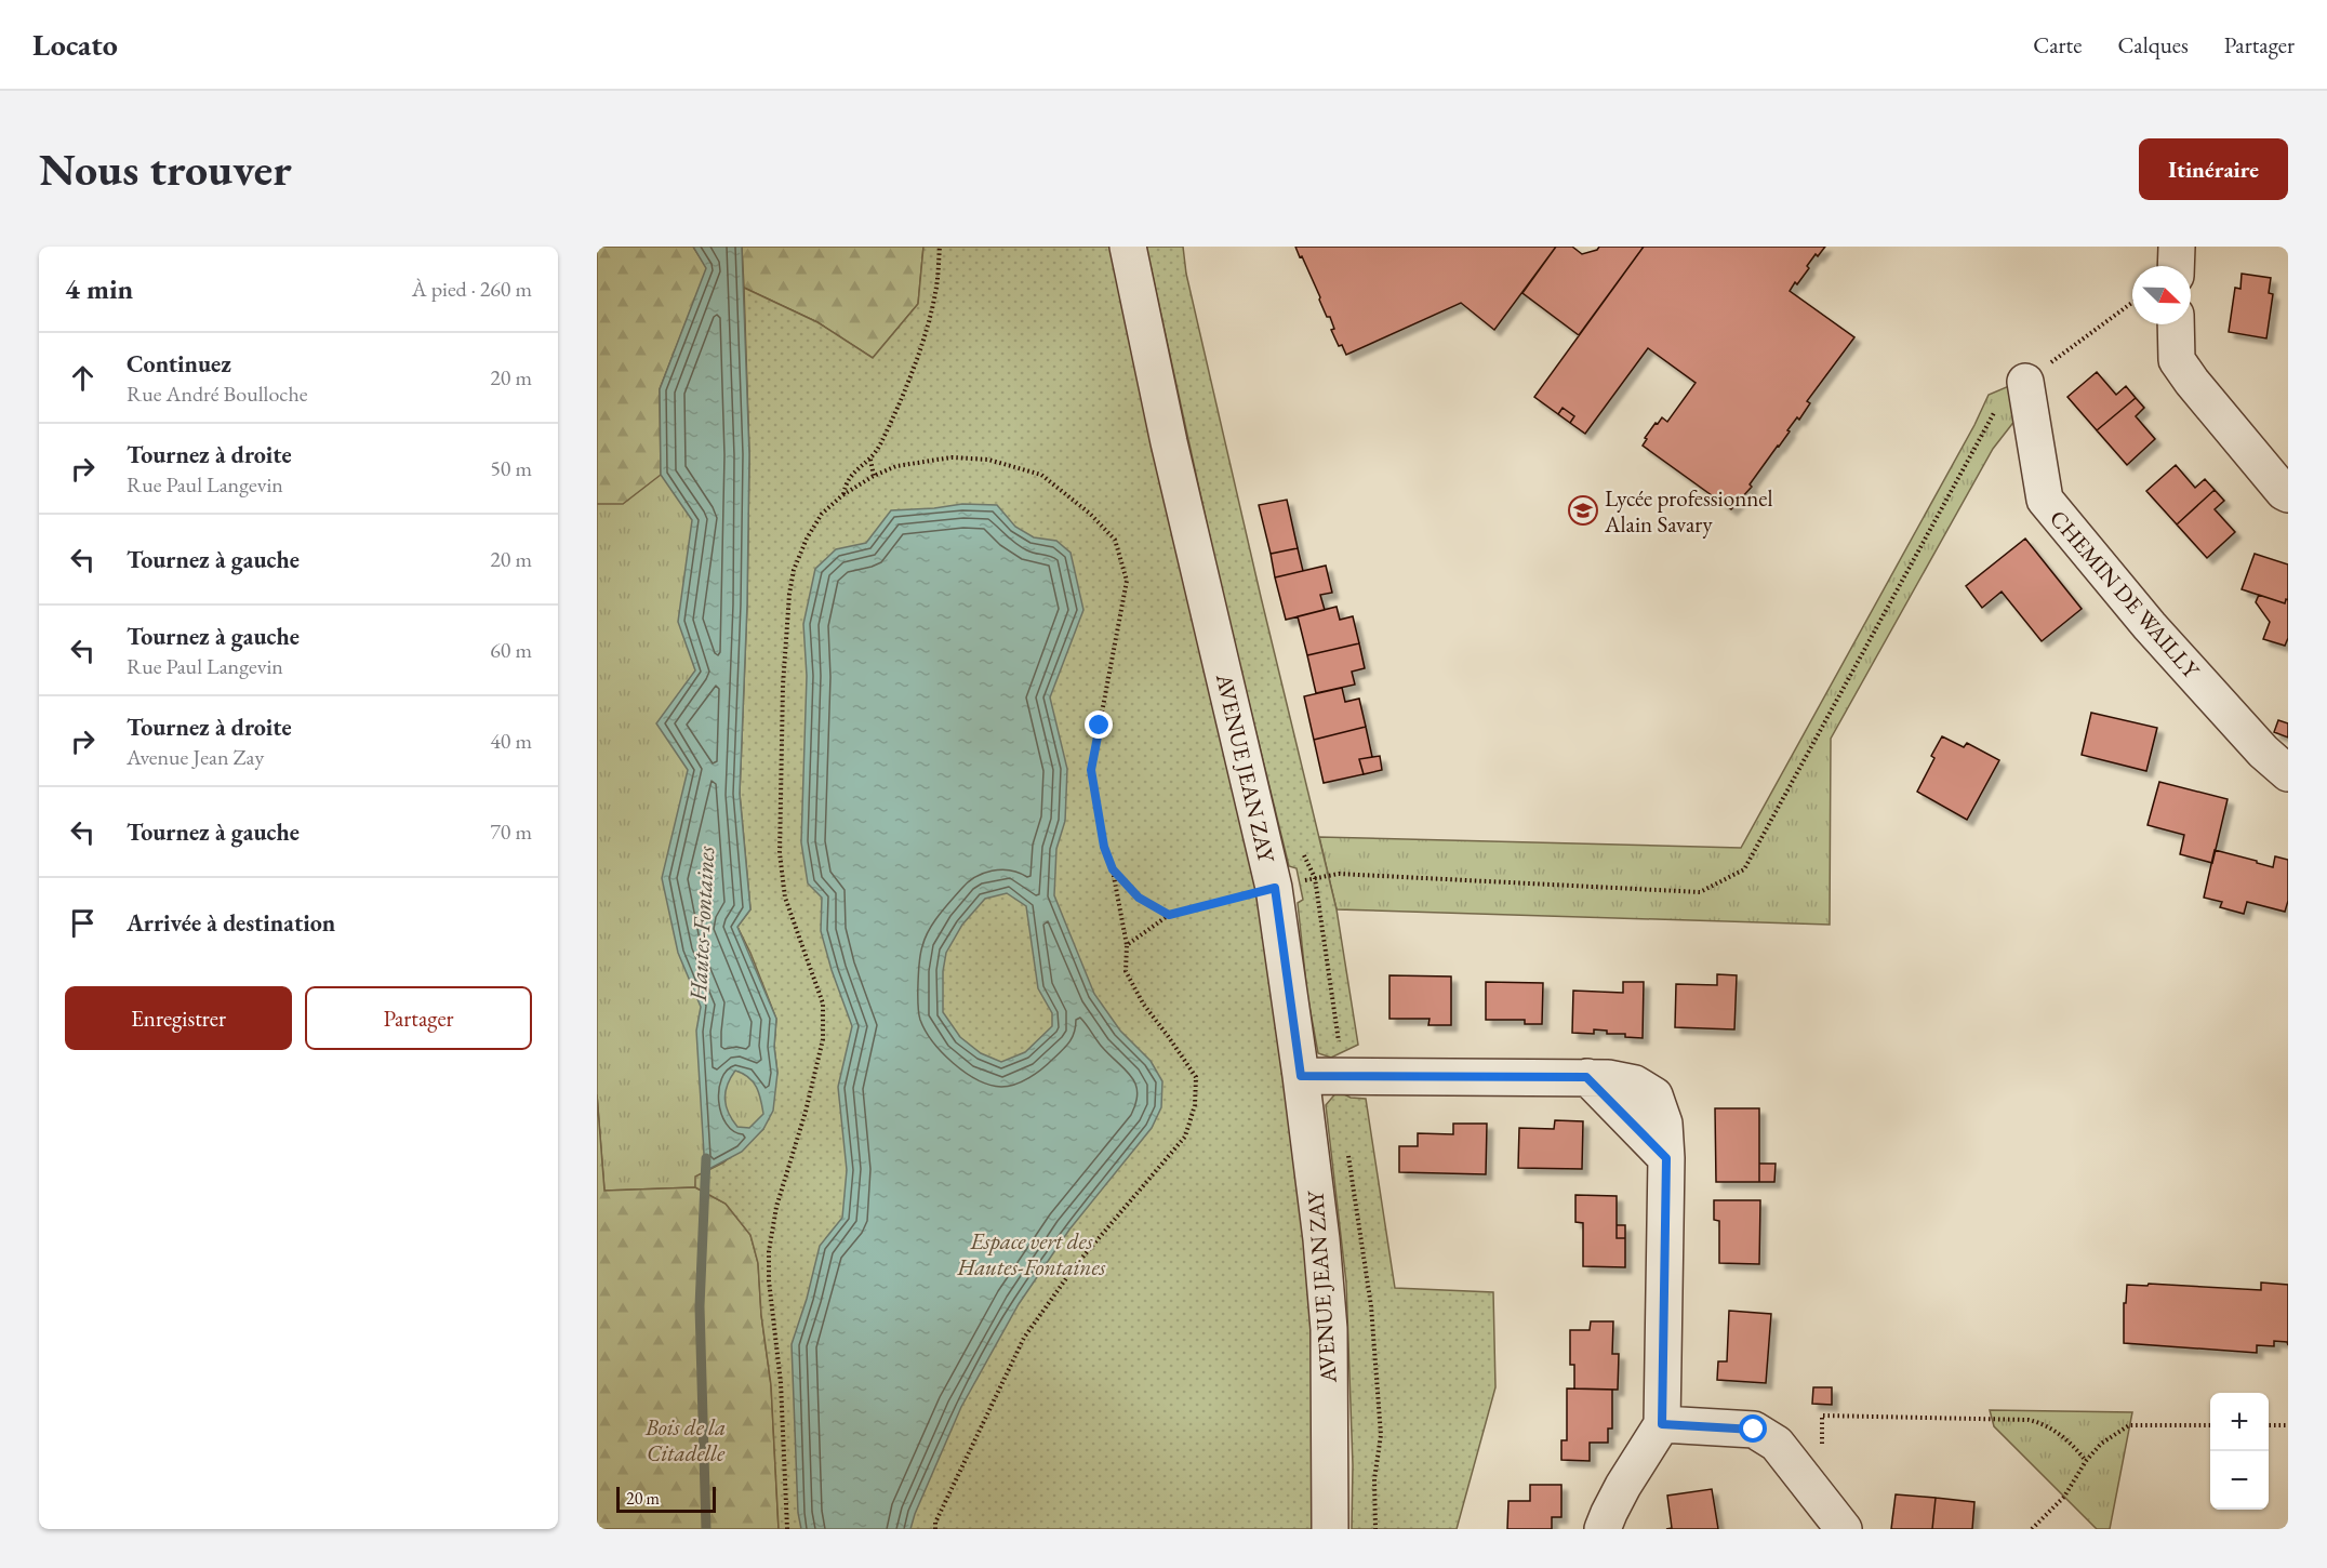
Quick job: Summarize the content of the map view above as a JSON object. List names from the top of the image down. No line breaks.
{"streets":{"street":["CHEMIN DE WAILLY","AVENUE JEAN ZAY"]},"water":["Hautes-Fontaines"],"parks":["Espace vert des Hautes-Fontaines","Bois de la Citadelle"],"places":{"school or university":["Lycée professionnel Alain Savary"]},"scale_bar":"20 m","north":"bottom right","page":{"header":"Locato","nav":["Carte","Calques","Partager"],"buttons":["Itinéraire",["Enregistrer","Partager"]],"title":"Nous trouver","heading":["4 min","À pied · 260 m"],"list":[["Continuez","Rue André Boulloche","20 m"],["Tournez à droite","Rue Paul Langevin","50 m"],["Tournez à gauche","20 m"],["Tournez à gauche","Rue Paul Langevin","60 m"],["Tournez à droite","Avenue Jean Zay","40 m"],["Tournez à gauche","70 m"],"Arrivée à destination"],"map_buttons":["+","−"],"scale":"20 m"}}
